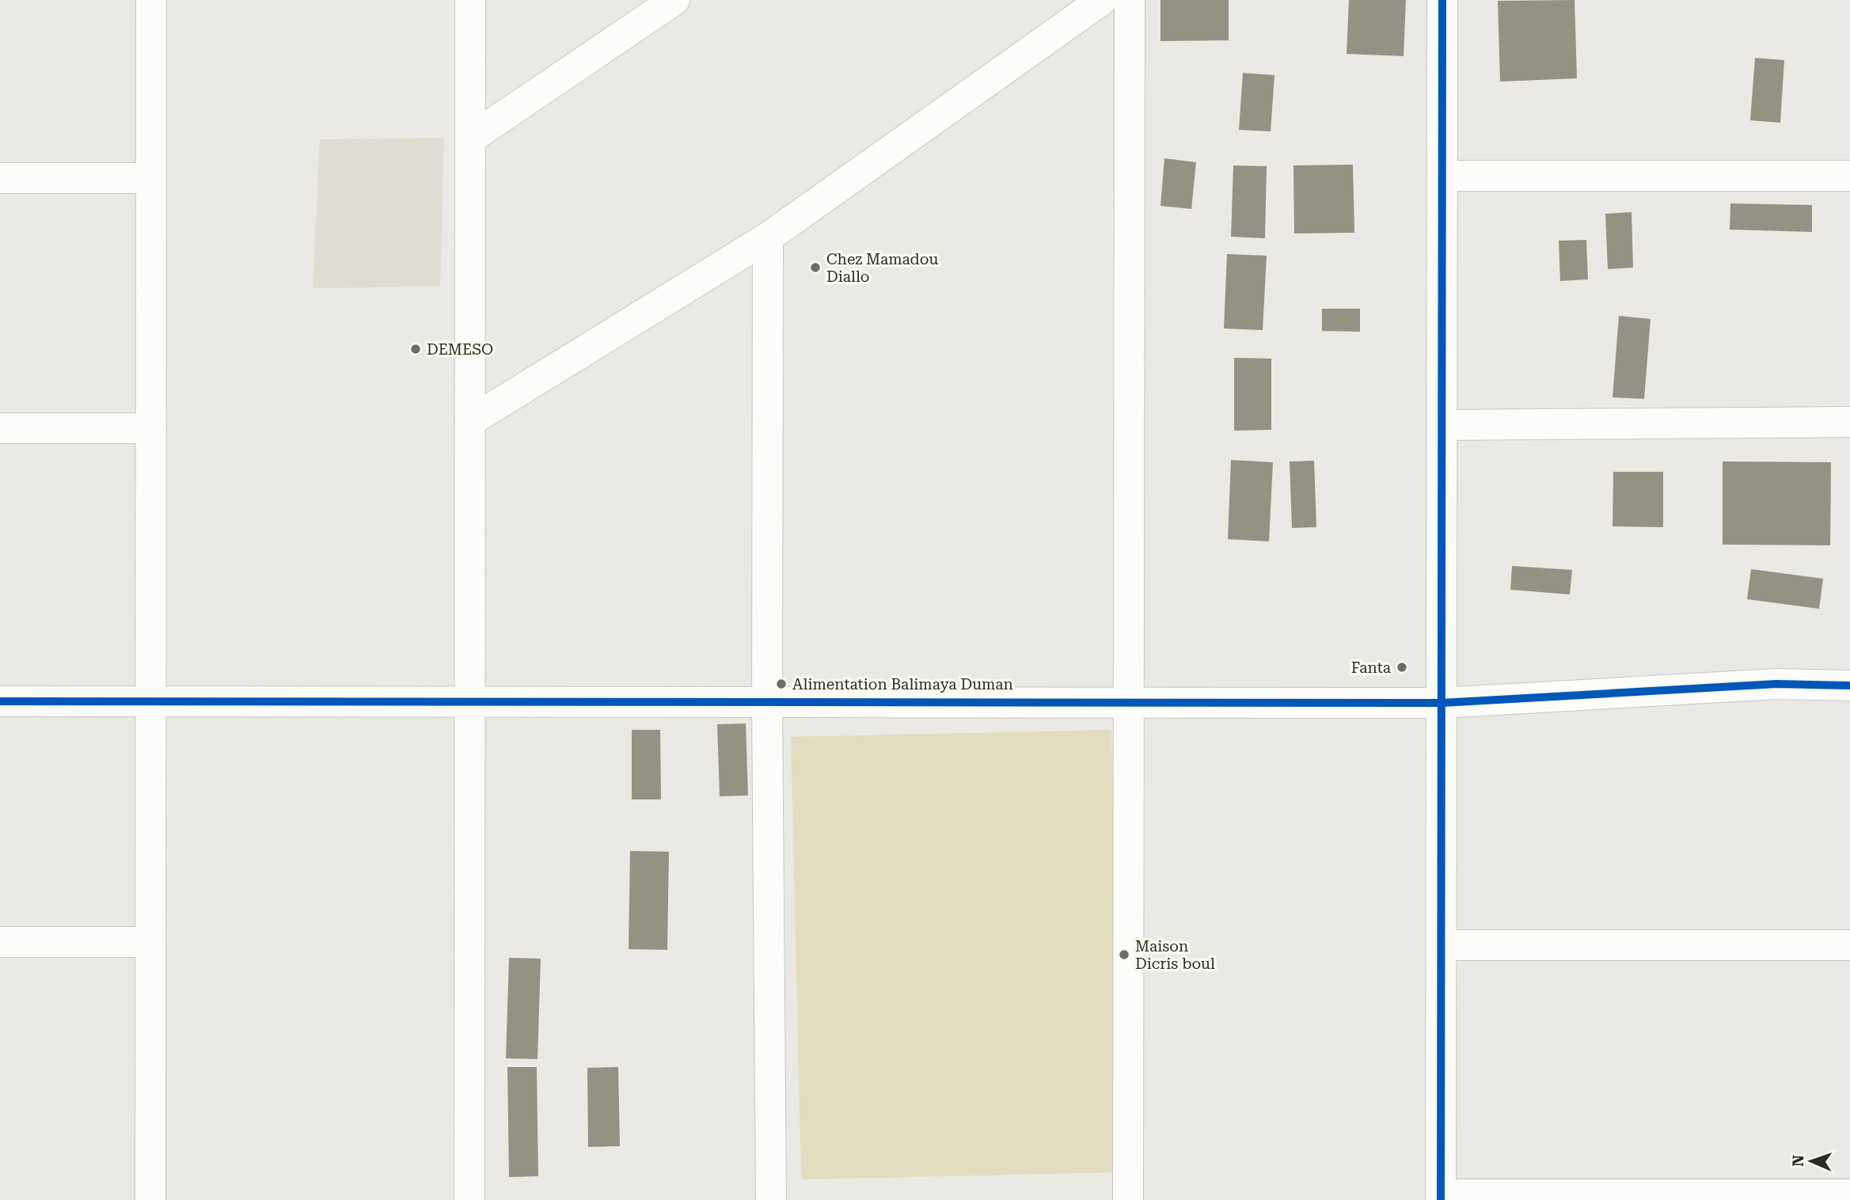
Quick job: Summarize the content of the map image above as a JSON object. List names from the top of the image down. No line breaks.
{"places":["Chez Mamadou Diallo","DEMESO","Fanta","Alimentation Balimaya Duman","Maison Dicris boul"],"north":"left"}
